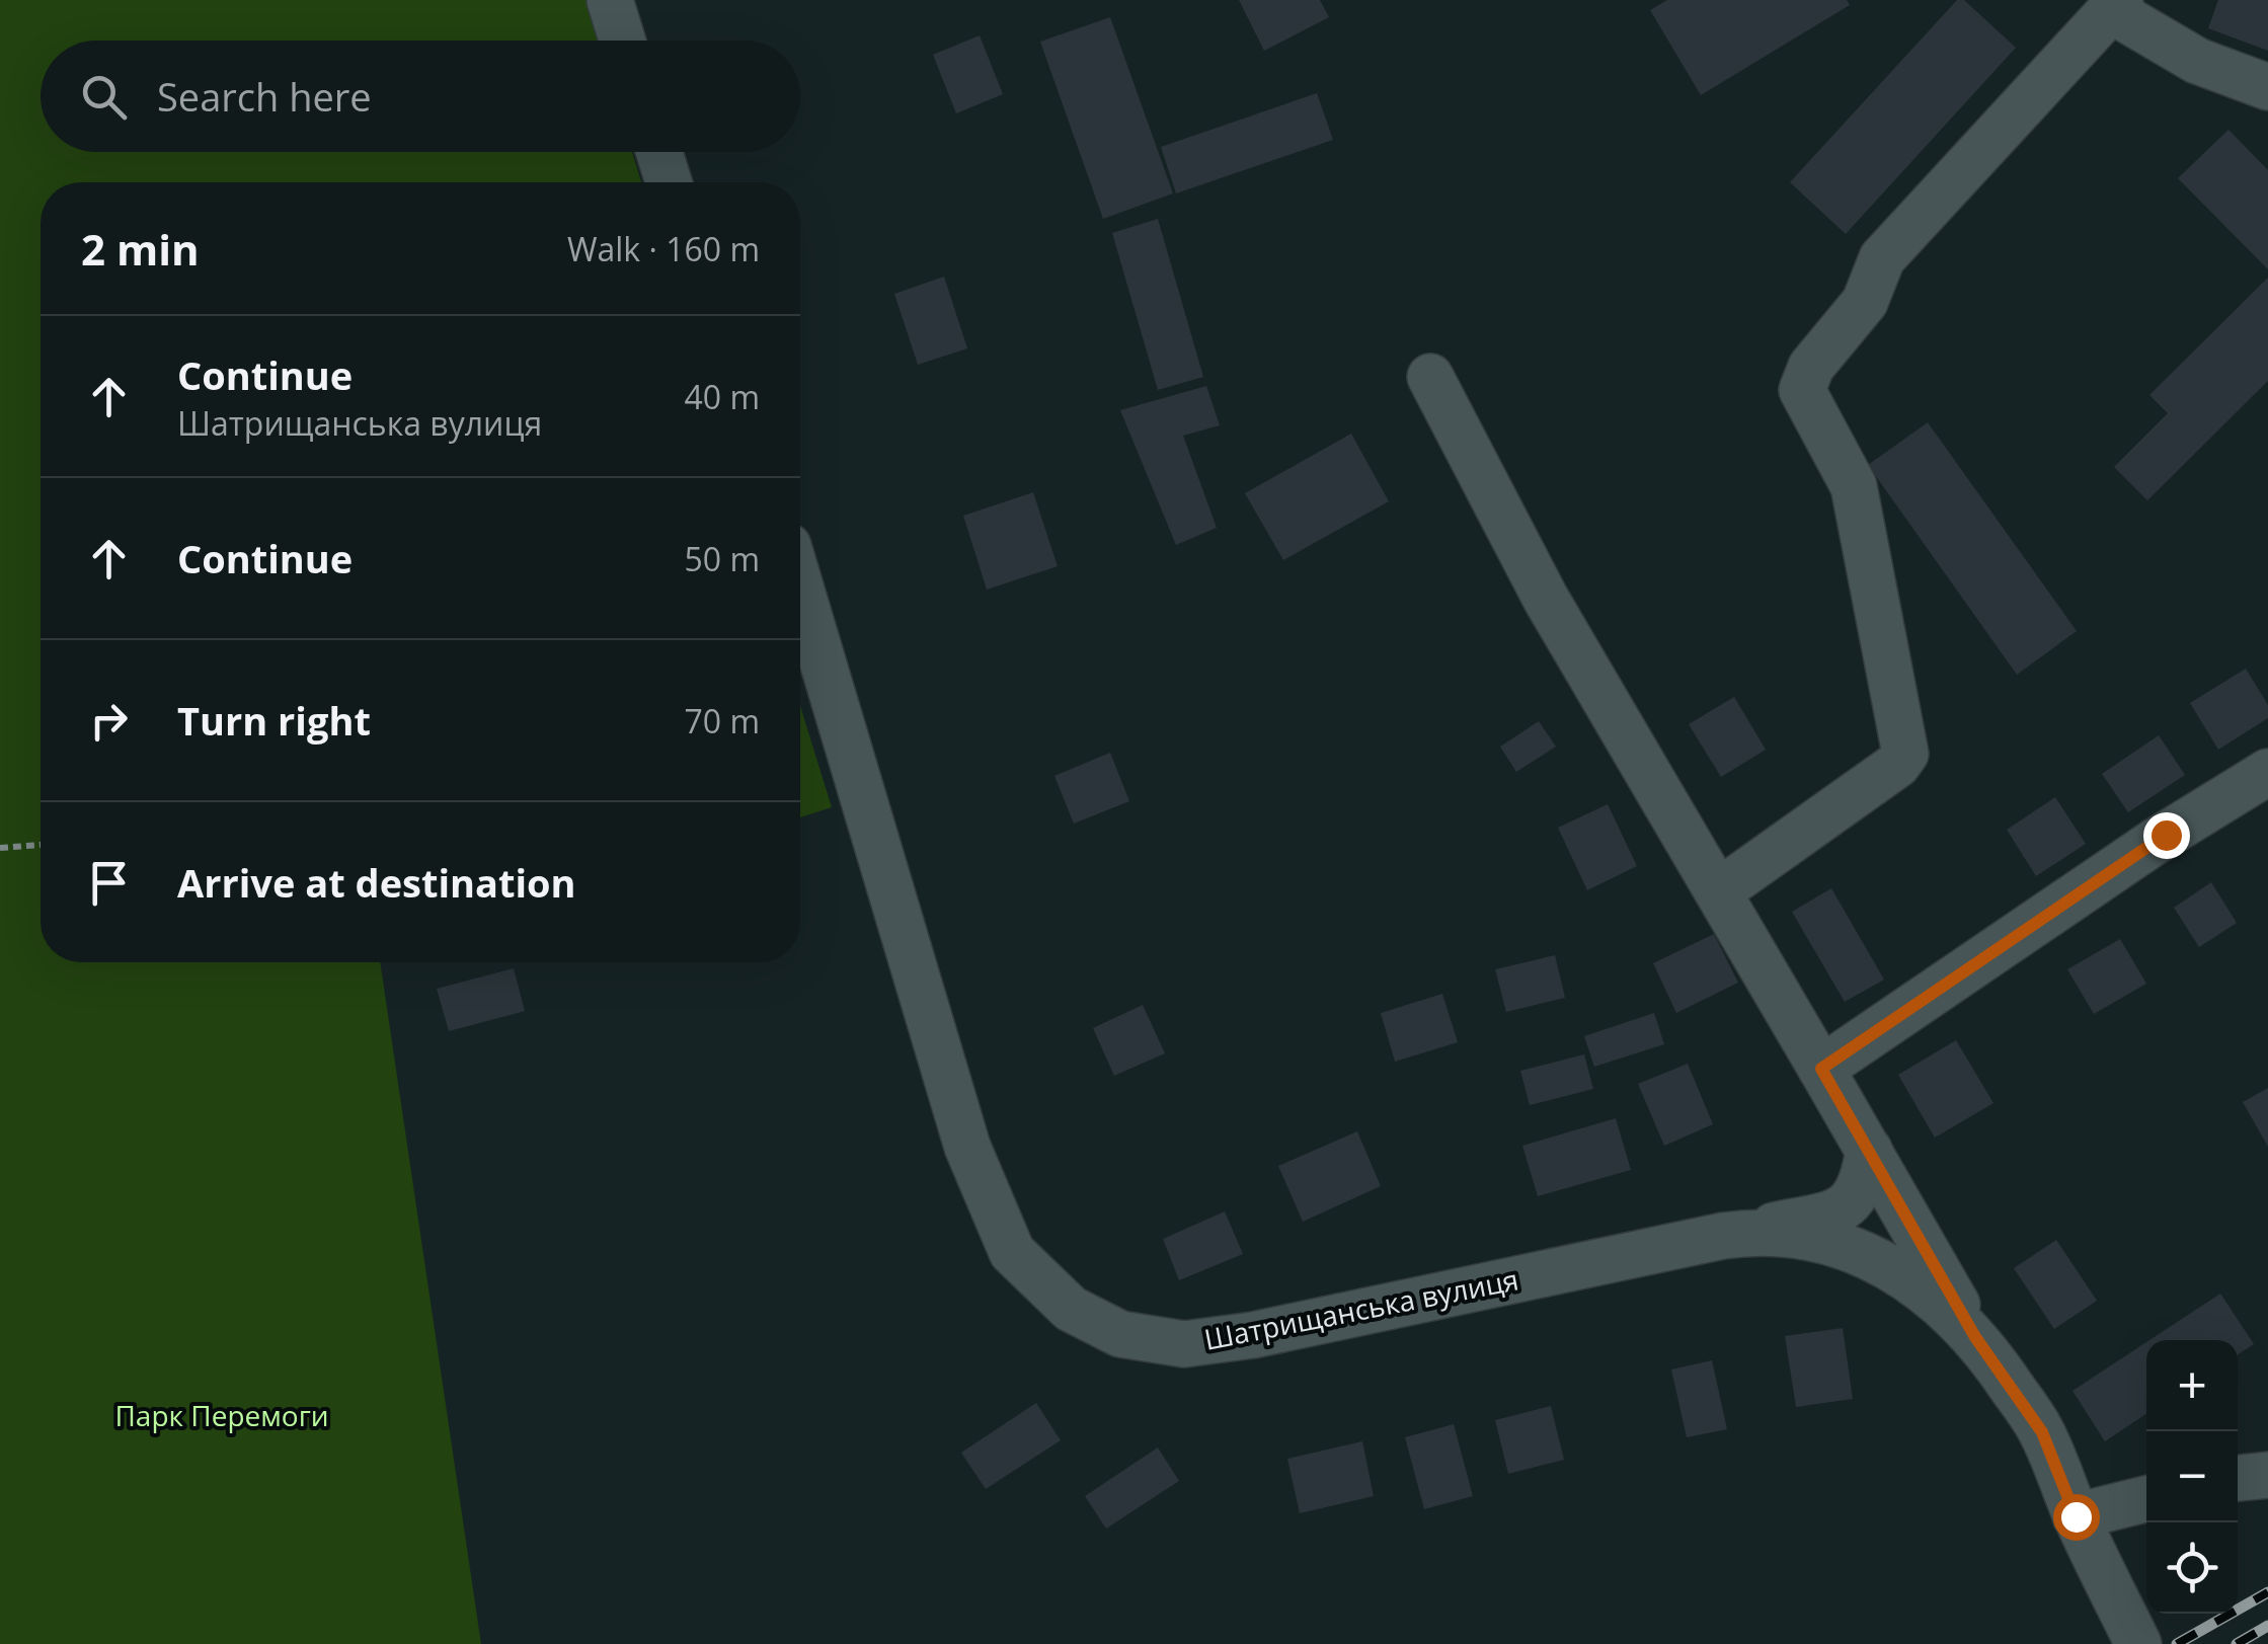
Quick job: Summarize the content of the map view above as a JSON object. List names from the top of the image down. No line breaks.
{"streets":{"street":["Шатрищанська вулиця"]},"parks":["Парк Перемоги"],"page":{"search":"Search here","heading":["2 min","Walk · 160 m"],"list":[["Continue","Шатрищанська вулиця","40 m"],["Continue","50 m"],["Turn right","70 m"],"Arrive at destination"],"map_buttons":["+","−"]}}
